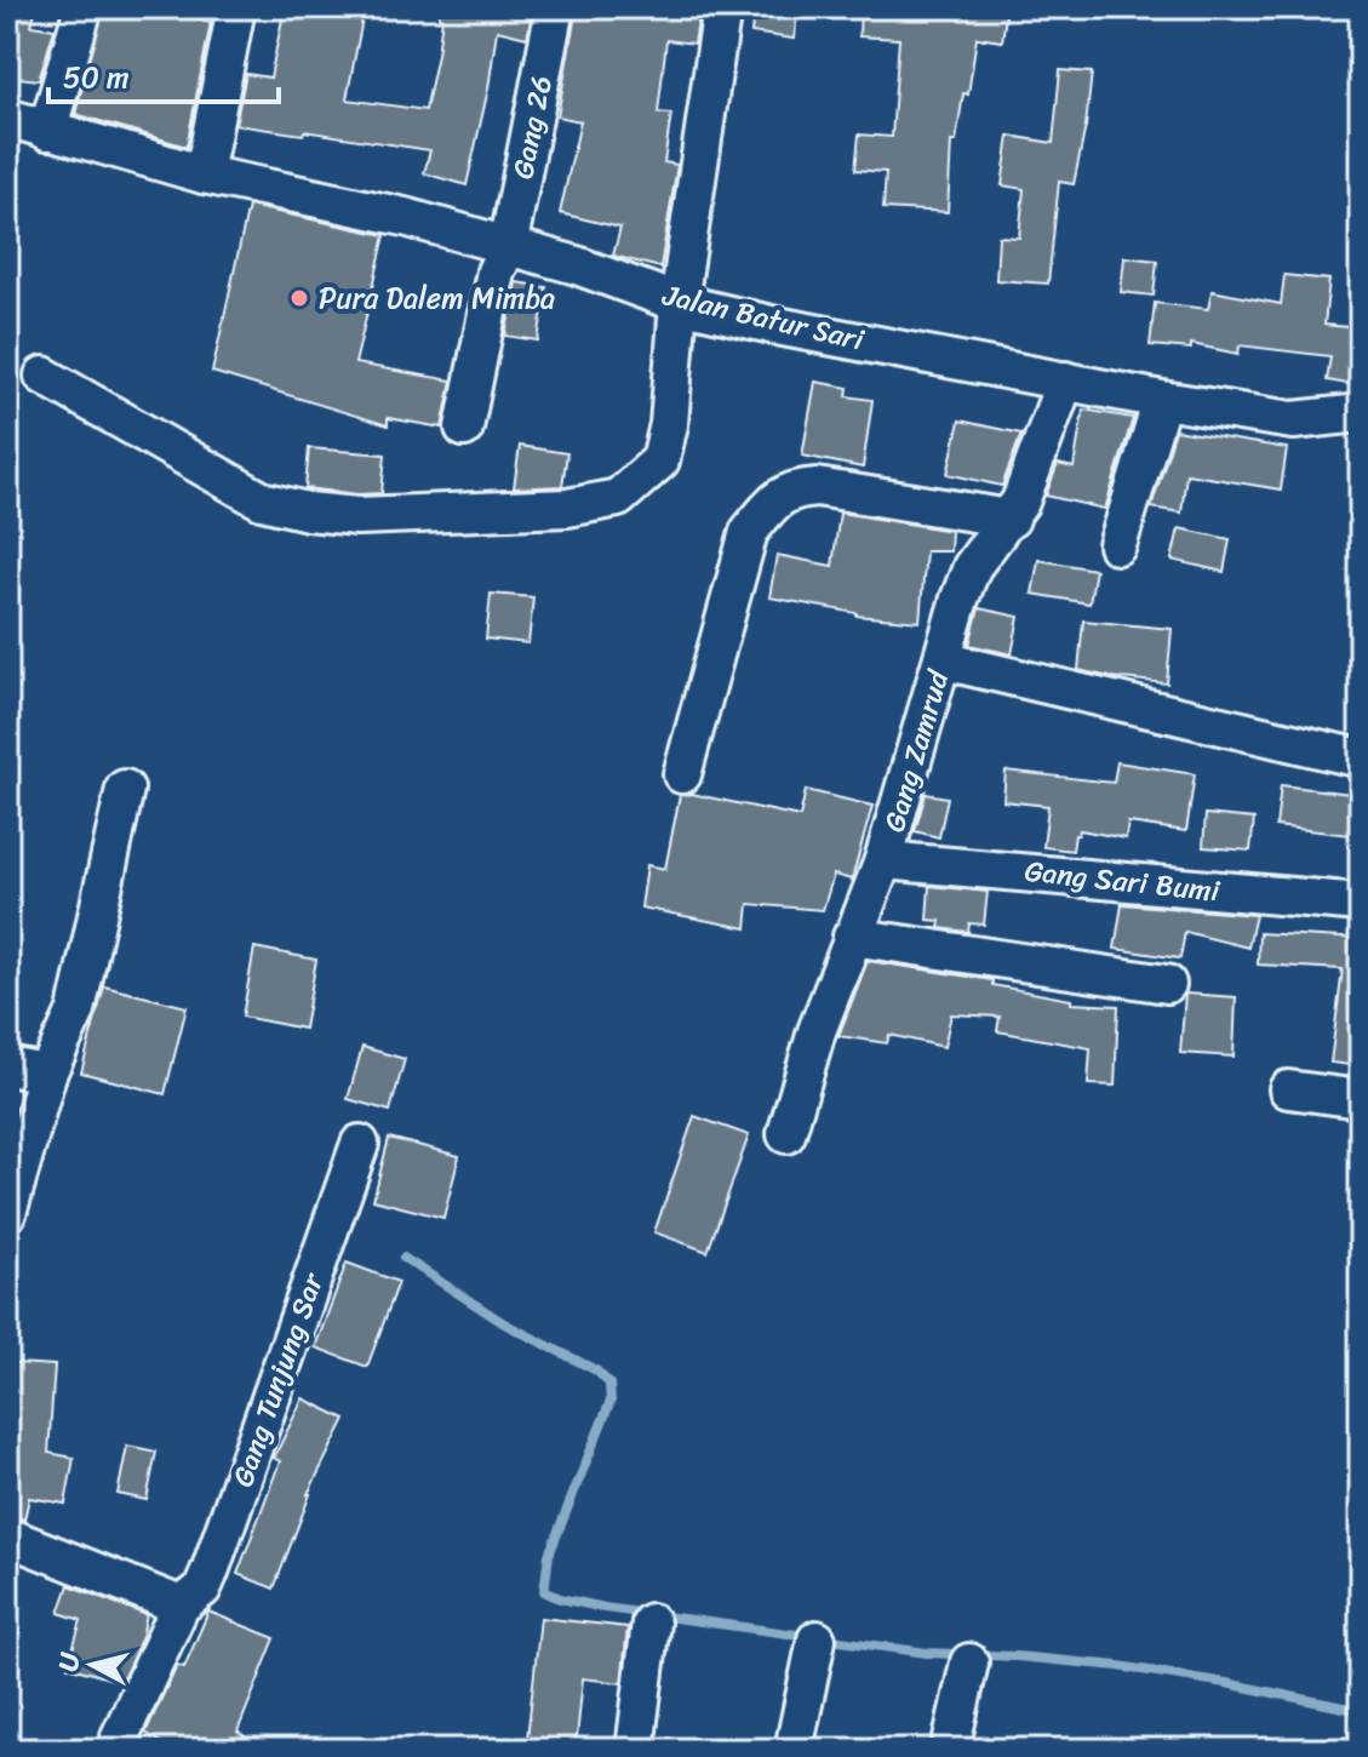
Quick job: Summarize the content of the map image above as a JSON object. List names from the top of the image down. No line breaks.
{"streets":{"street":["Gang 26","Jalan Batur Sari","Gang Zamrud","Gang Sari Bumi","Gang Tunjung Sar"]},"crossings":[["Gang 26","Jalan Batur Sari"],["Jalan Batur Sari","Gang Zamrud"],["Gang Zamrud","Gang Sari Bumi"]],"places":["Pura Dalem Mimba"],"scale_bar":"50 m","north":"left"}
